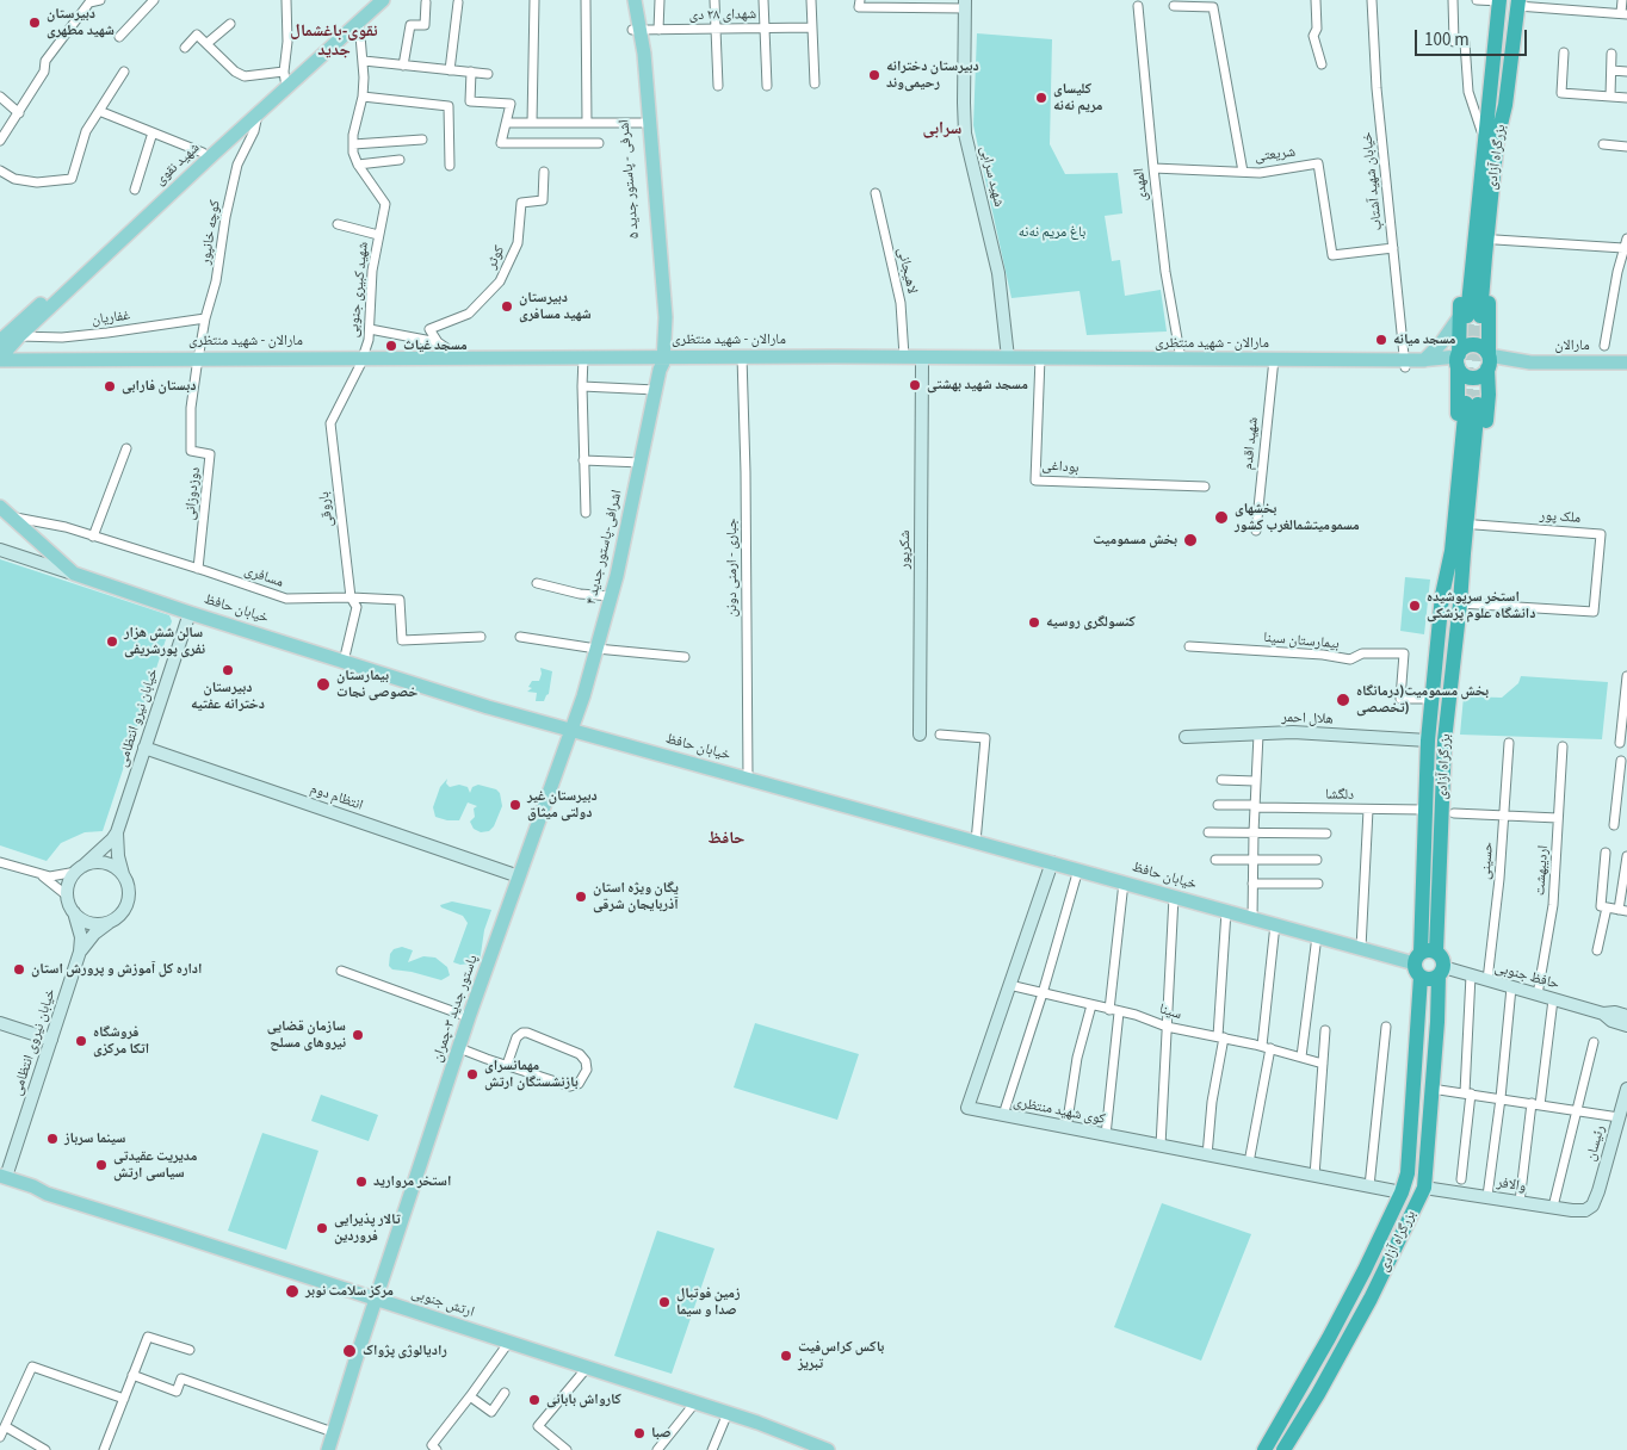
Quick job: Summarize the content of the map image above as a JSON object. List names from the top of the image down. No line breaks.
{"streets":{"highway":["بزرگراه آزادی"],"main road":["شهید نقوی","اشرفی - پاستور جدید ۵","مارالان - شهید منتظری","مارالان","اشرافی-پاستور جدید ۴","خیابان حافظ","پاستور جدید ۳-چمران","ارتش جنوبی"],"street":["شهدای ۲۸ دی","شریعتی","شهید سرابی","خیابان شهید آشتاب","المهدی","کوچه خانپور","کوثر","لاهیجانی","شهید کبیری جنوبی","غفاریان","شهید اقدم","بوداغی","دوزدوزانی","باروقی","ملک پور","شکرپور","جباری - ارمنی دونن","مسافری","بیمارستان سینا","خیابان نیرو انتظامی","هلال احمر","دلگشا","انتظام دوم","حسینی","اردیبهشت","حافظ جنوبی","سینا","خیابان نیروی انتظامی","کوی شهید منتظری","رئیسان","والافر"]},"crossings":[["شهدای ۲۸ دی","اشرفی - پاستور جدید ۵"],["شریعتی","خیابان شهید آشتاب"],["شریعتی","المهدی"],["بزرگراه آزادی","مارالان - شهید منتظری"],["بزرگراه آزادی","مارالان"],["بزرگراه آزادی","ملک پور"],["بزرگراه آزادی","خیابان حافظ"],["بزرگراه آزادی","بیمارستان سینا"],["بزرگراه آزادی","هلال احمر"],["بزرگراه آزادی","دلگشا"],["بزرگراه آزادی","حافظ جنوبی"],["بزرگراه آزادی","کوی شهید منتظری"],["بزرگراه آزادی","والافر"],["شهید نقوی","کوچه خانپور"],["شهید نقوی","شهید کبیری جنوبی"],["شهید نقوی","غفاریان"],["شهید نقوی","مارالان - شهید منتظری"],["شهید سرابی","مارالان - شهید منتظری"],["اشرفی - پاستور جدید ۵","مارالان - شهید منتظری"],["اشرفی - پاستور جدید ۵","اشرافی-پاستور جدید ۴"],["خیابان شهید آشتاب","مارالان - شهید منتظری"],["المهدی","مارالان - شهید منتظری"],["کوچه خانپور","غفاریان"],["کوچه خانپور","مارالان - شهید منتظری"],["کوچه خانپور","دوزدوزانی"],["لاهیجانی","مارالان - شهید منتظری"],["شهید کبیری جنوبی","مارالان - شهید منتظری"],["شهید کبیری جنوبی","باروقی"],["مارالان - شهید منتظری","مارالان"],["مارالان - شهید منتظری","شهید اقدم"],["مارالان - شهید منتظری","بوداغی"],["مارالان - شهید منتظری","دوزدوزانی"],["مارالان - شهید منتظری","باروقی"],["مارالان - شهید منتظری","اشرافی-پاستور جدید ۴"],["مارالان - شهید منتظری","جباری - ارمنی دونن"],["دوزدوزانی","مسافری"],["باروقی","مسافری"],["باروقی","خیابان حافظ"],["اشرافی-پاستور جدید ۴","خیابان حافظ"],["اشرافی-پاستور جدید ۴","پاستور جدید ۳-چمران"],["جباری - ارمنی دونن","خیابان حافظ"],["مسافری","خیابان حافظ"],["خیابان حافظ","خیابان نیرو انتظامی"],["خیابان حافظ","حافظ جنوبی"],["خیابان حافظ","پاستور جدید ۳-چمران"],["خیابان حافظ","کوی شهید منتظری"],["خیابان نیرو انتظامی","انتظام دوم"],["خیابان نیرو انتظامی","خیابان نیروی انتظامی"],["انتظام دوم","پاستور جدید ۳-چمران"],["حسینی","حافظ جنوبی"],["اردیبهشت","حافظ جنوبی"],["پاستور جدید ۳-چمران","ارتش جنوبی"],["سینا","کوی شهید منتظری"],["خیابان نیروی انتظامی","ارتش جنوبی"],["رئیسان","والافر"]],"districts":["نقوی-باغشمال جدید","سرابی","حافظ"],"parks":["باغ مریم نه‌نه"],"places":["دبیرستان شهید مطهری","دبیرستان دخترانه رحیمی‌وند","کلیسای مریم نه‌نه","دبیرستان شهید مسافری","مسجد میانه","مسجد غیاث","مسجد شهید بهشتی","دبستان فارابی","بخشهای مسمومیتشمالغرب کشور","بخش مسمومیت","استخر سرپوشیده دانشگاه علوم پزشکی","کنسولگری روسیه","سالن شش هزار نفری پورشریفی","دبیرستان دخترانه عفتیه","بیمارستان خصوصی نجات","بخش مسمومیت(درمانگاه تخصصی)","دبیرستان غیر دولتی میثاق","یگان ویژه استان آذربایجان شرقی","اداره کل آموزش و پرورش استان","سازمان قضایی نیروهای مسلح","فروشگاه اتکا مرکزی","مهمانسرای بازنشستگان ارتش","سینما سرباز","مدیریت عقیدتی سیاسی ارتش","استخر مروارید","تالار پذیرایی فروردین","مرکز سلامت نوبر","زمین فوتبال صدا و سیما","رادیالوژی پژواک","باکس کراس‌فیت تبریز","کارواش بابائی","صبا"],"scale_bar":"100 m"}
